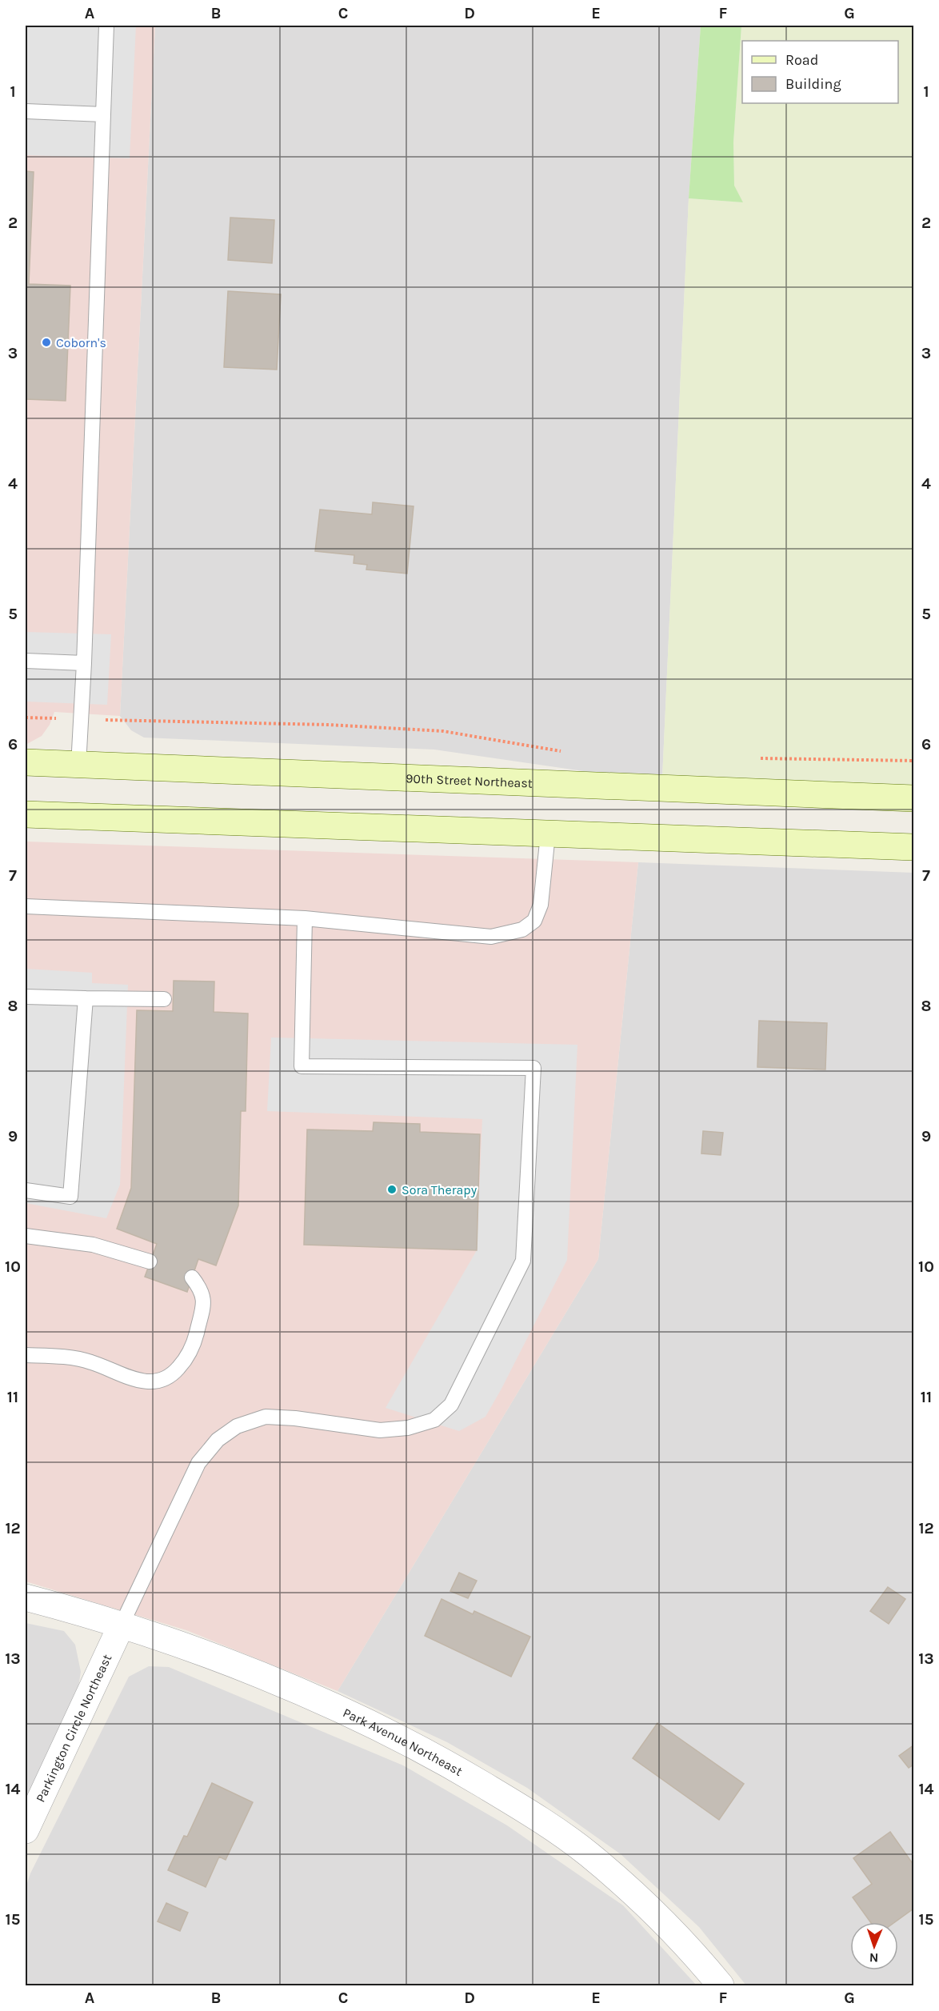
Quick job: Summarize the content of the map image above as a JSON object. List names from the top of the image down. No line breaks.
{"streets":{"main road":["90th Street Northeast"],"street":["Parkington Circle Northeast","Park Avenue Northeast"]},"crossings":[["Parkington Circle Northeast","Park Avenue Northeast"]],"places":["Coborn's","Sora Therapy"],"legend":["Road","Building"],"north":"bottom","grid":{"columns":["A","B","C","D","E","F","G"],"rows":["1","2","3","4","5","6","7","8","9","10","11","12","13","14","15"]}}
